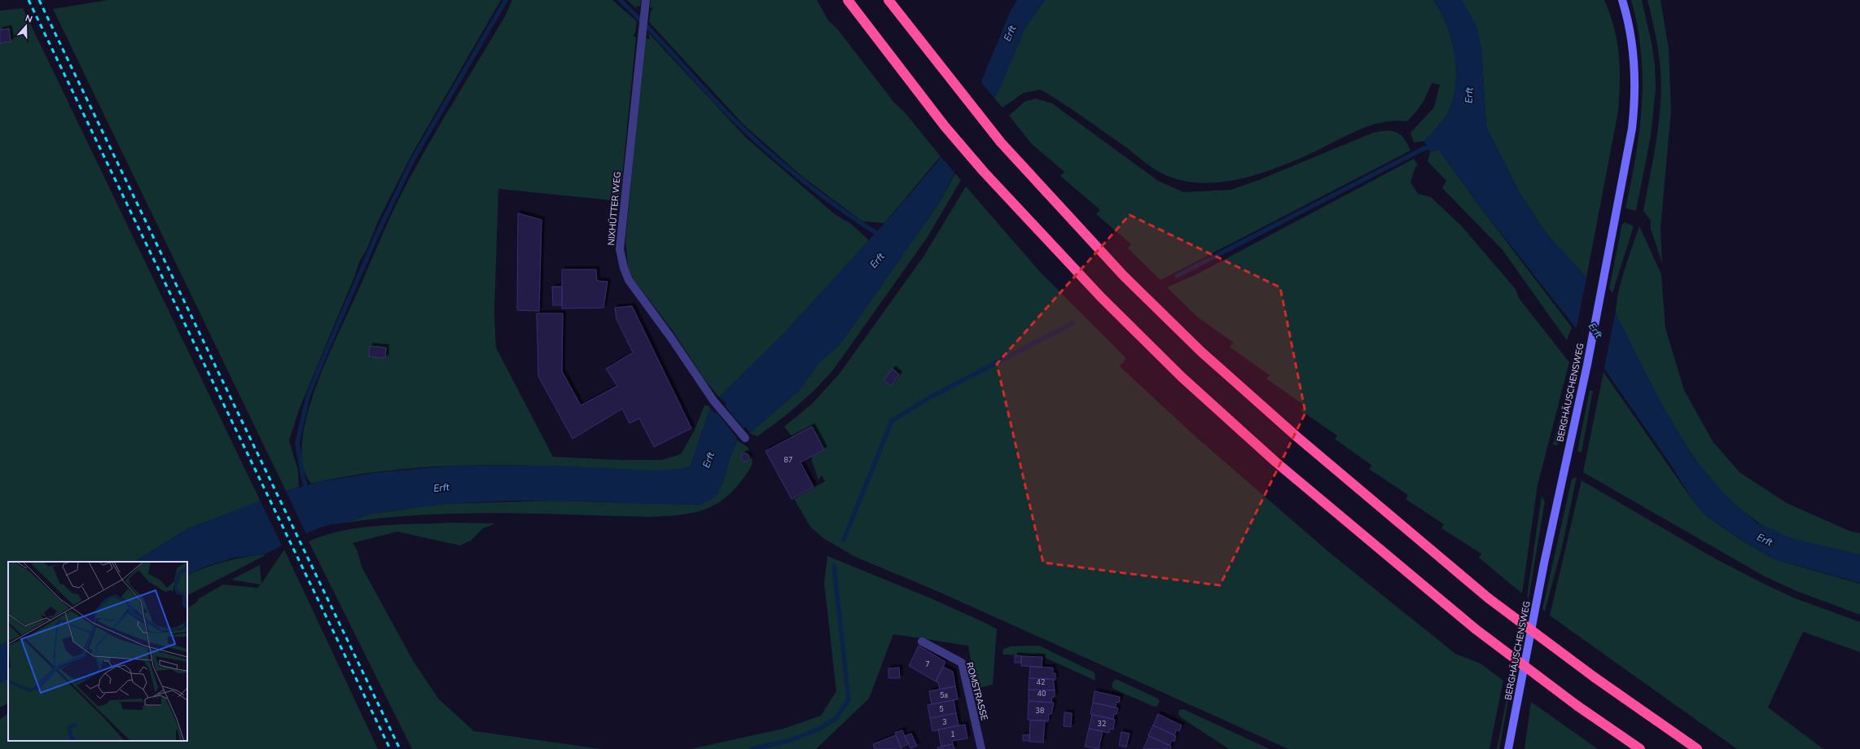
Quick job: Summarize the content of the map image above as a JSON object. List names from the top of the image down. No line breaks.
{"streets":{"main road":["BERGHÄUSCHENSWEG"],"street":["NIXHÜTTER WEG","ROMSTRASSE"]},"water":["Erft"],"house_numbers":["87","7","42","40","5a","5","38","3","32","1"],"north":"top"}
